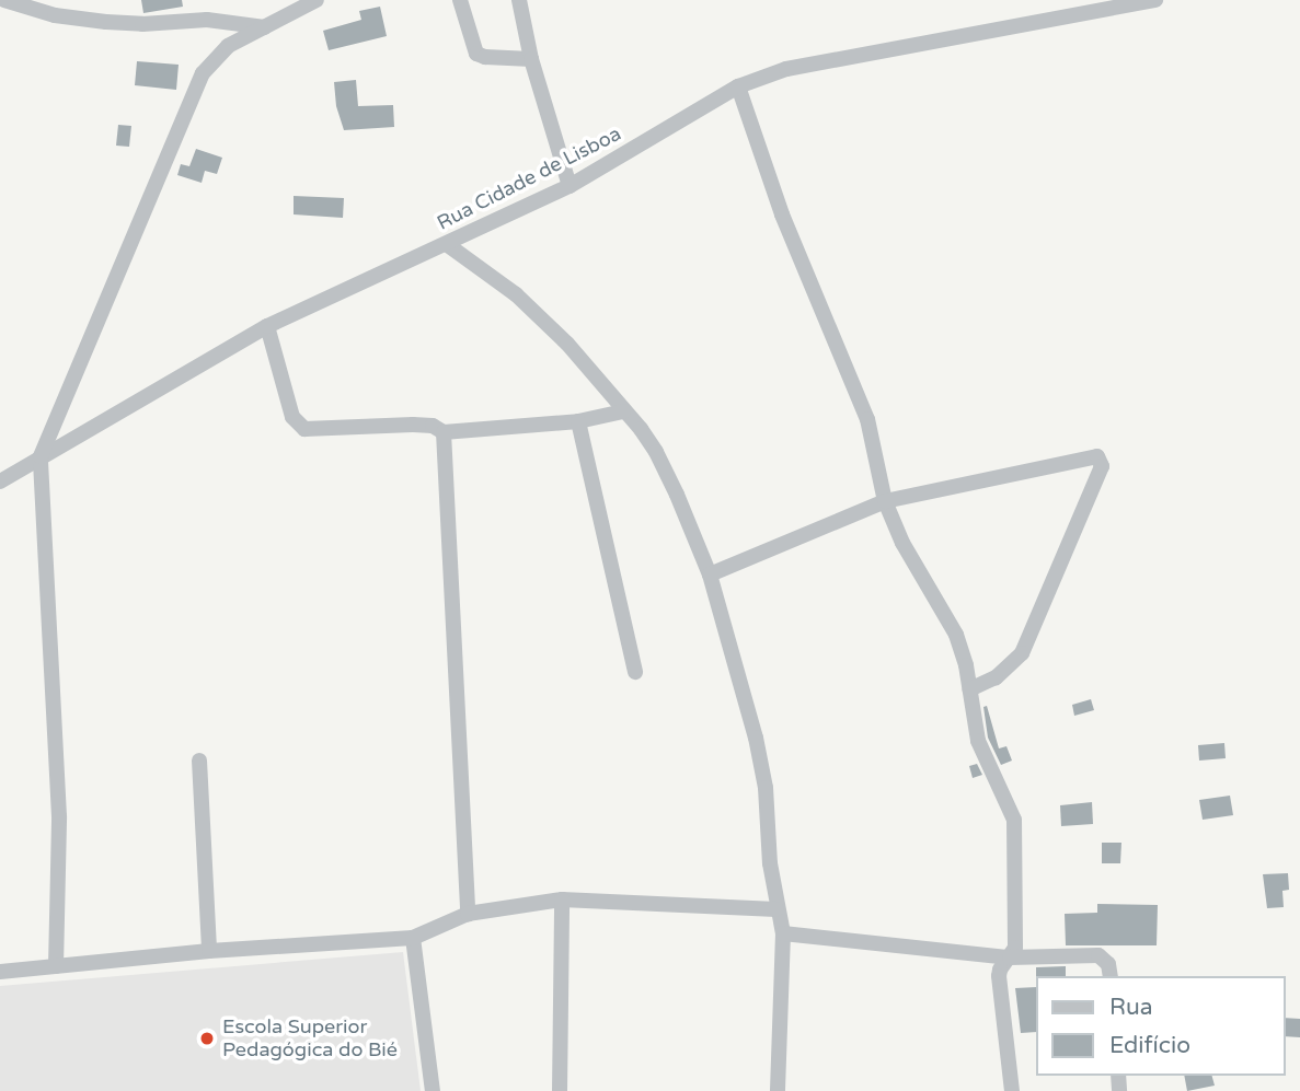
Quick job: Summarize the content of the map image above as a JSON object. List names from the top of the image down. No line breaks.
{"streets":{"street":["Rua Cidade de Lisboa"]},"places":["Escola Superior Pedagógica do Bié"],"legend":["Rua","Edifício"]}
